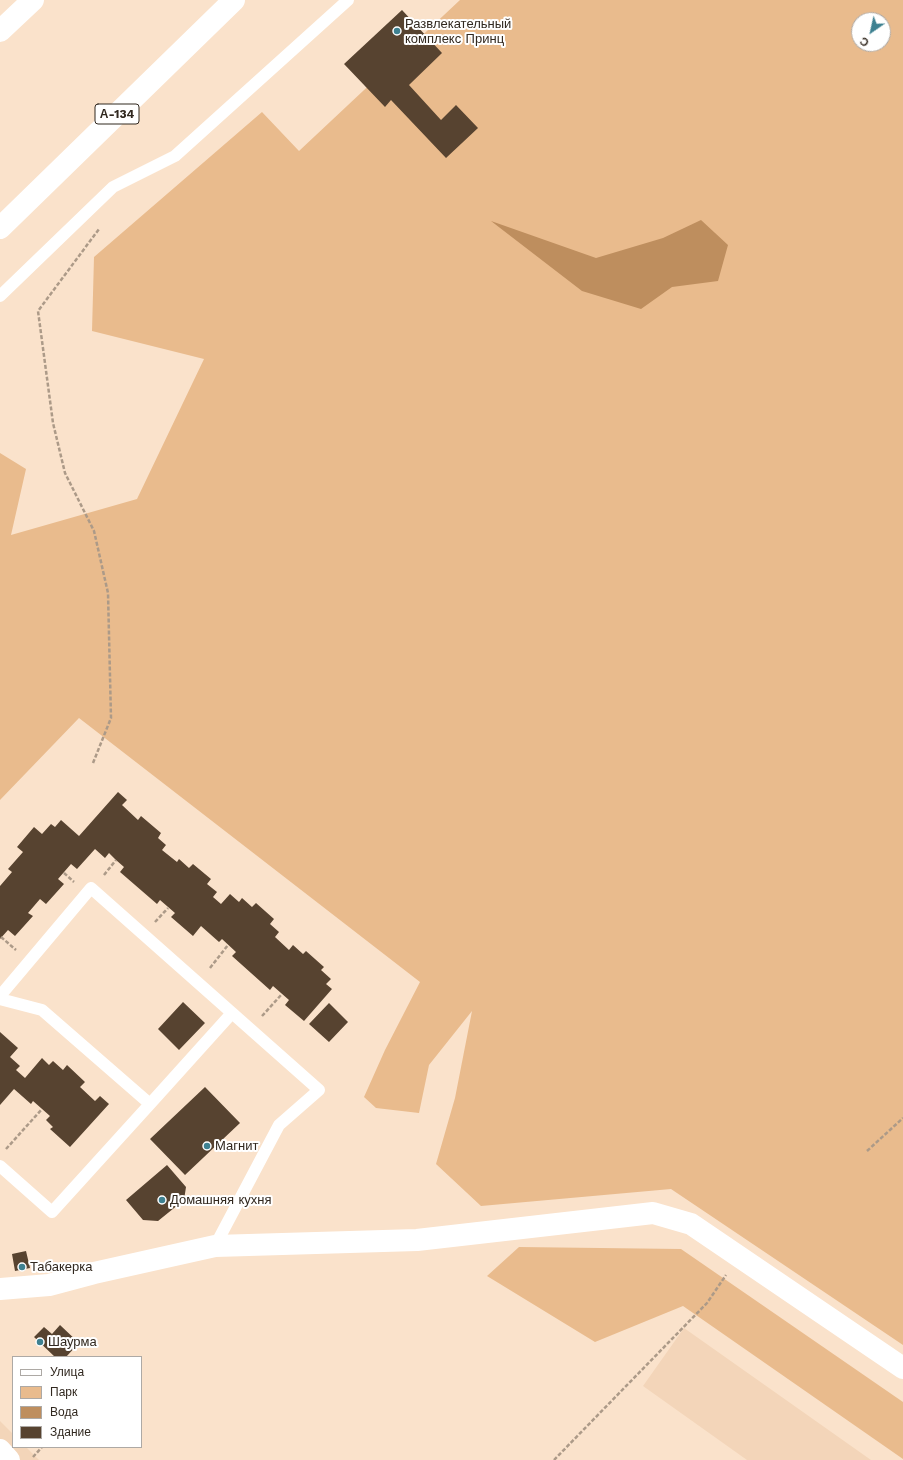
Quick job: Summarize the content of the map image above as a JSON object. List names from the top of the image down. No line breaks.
{"streets":{"main road":["А-134"]},"places":["Развлекательный комплекс Принц","Магнит","Домашняя кухня","Табакерка","Шаурма"],"legend":["Улица","Парк","Вода","Здание"],"north":"bottom left"}
